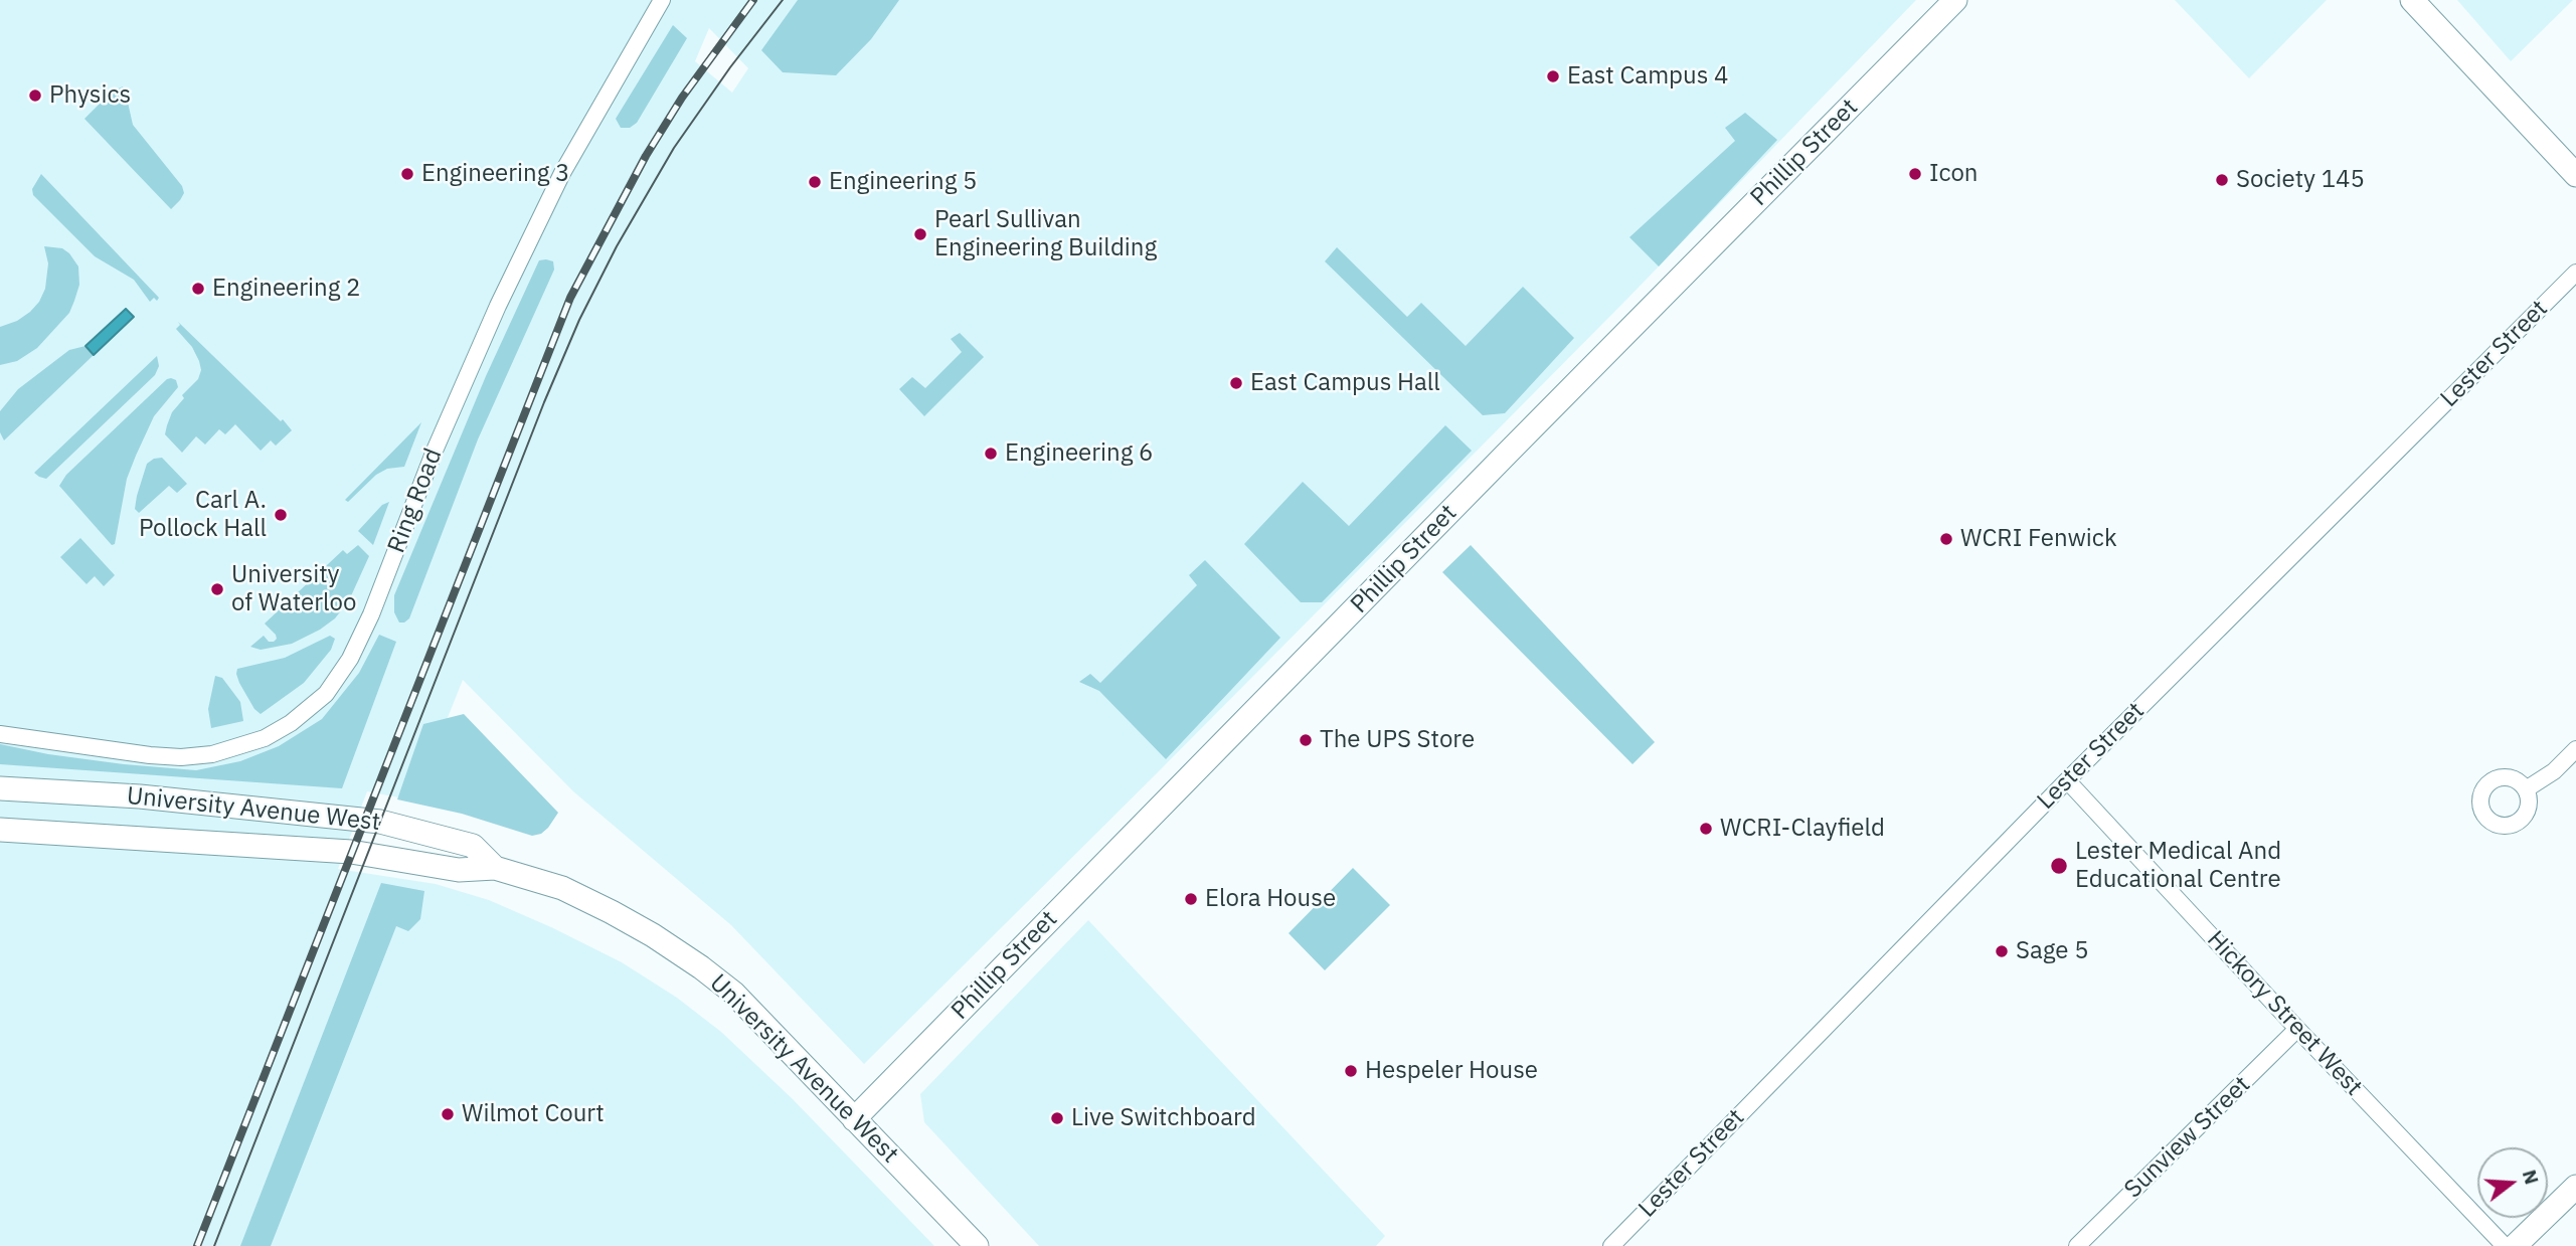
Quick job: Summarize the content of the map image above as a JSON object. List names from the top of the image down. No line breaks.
{"streets":{"main road":["Phillip Street","University Avenue West"],"street":["Lester Street","Ring Road","Hickory Street West","Sunview Street"]},"crossings":[["Phillip Street","University Avenue West"],["Lester Street","Hickory Street West"],["Hickory Street West","Sunview Street"]],"places":["East Campus 4","Physics","Engineering 3","Icon","Society 145","Engineering 5","Pearl Sullivan Engineering Building","Engineering 2","East Campus Hall","Engineering 6","Carl A. Pollock Hall","WCRI Fenwick","University of Waterloo","The UPS Store","WCRI-Clayfield","Lester Medical And Educational Centre","Elora House","Sage 5","Hespeler House","Wilmot Court","Live Switchboard"],"north":"right"}
